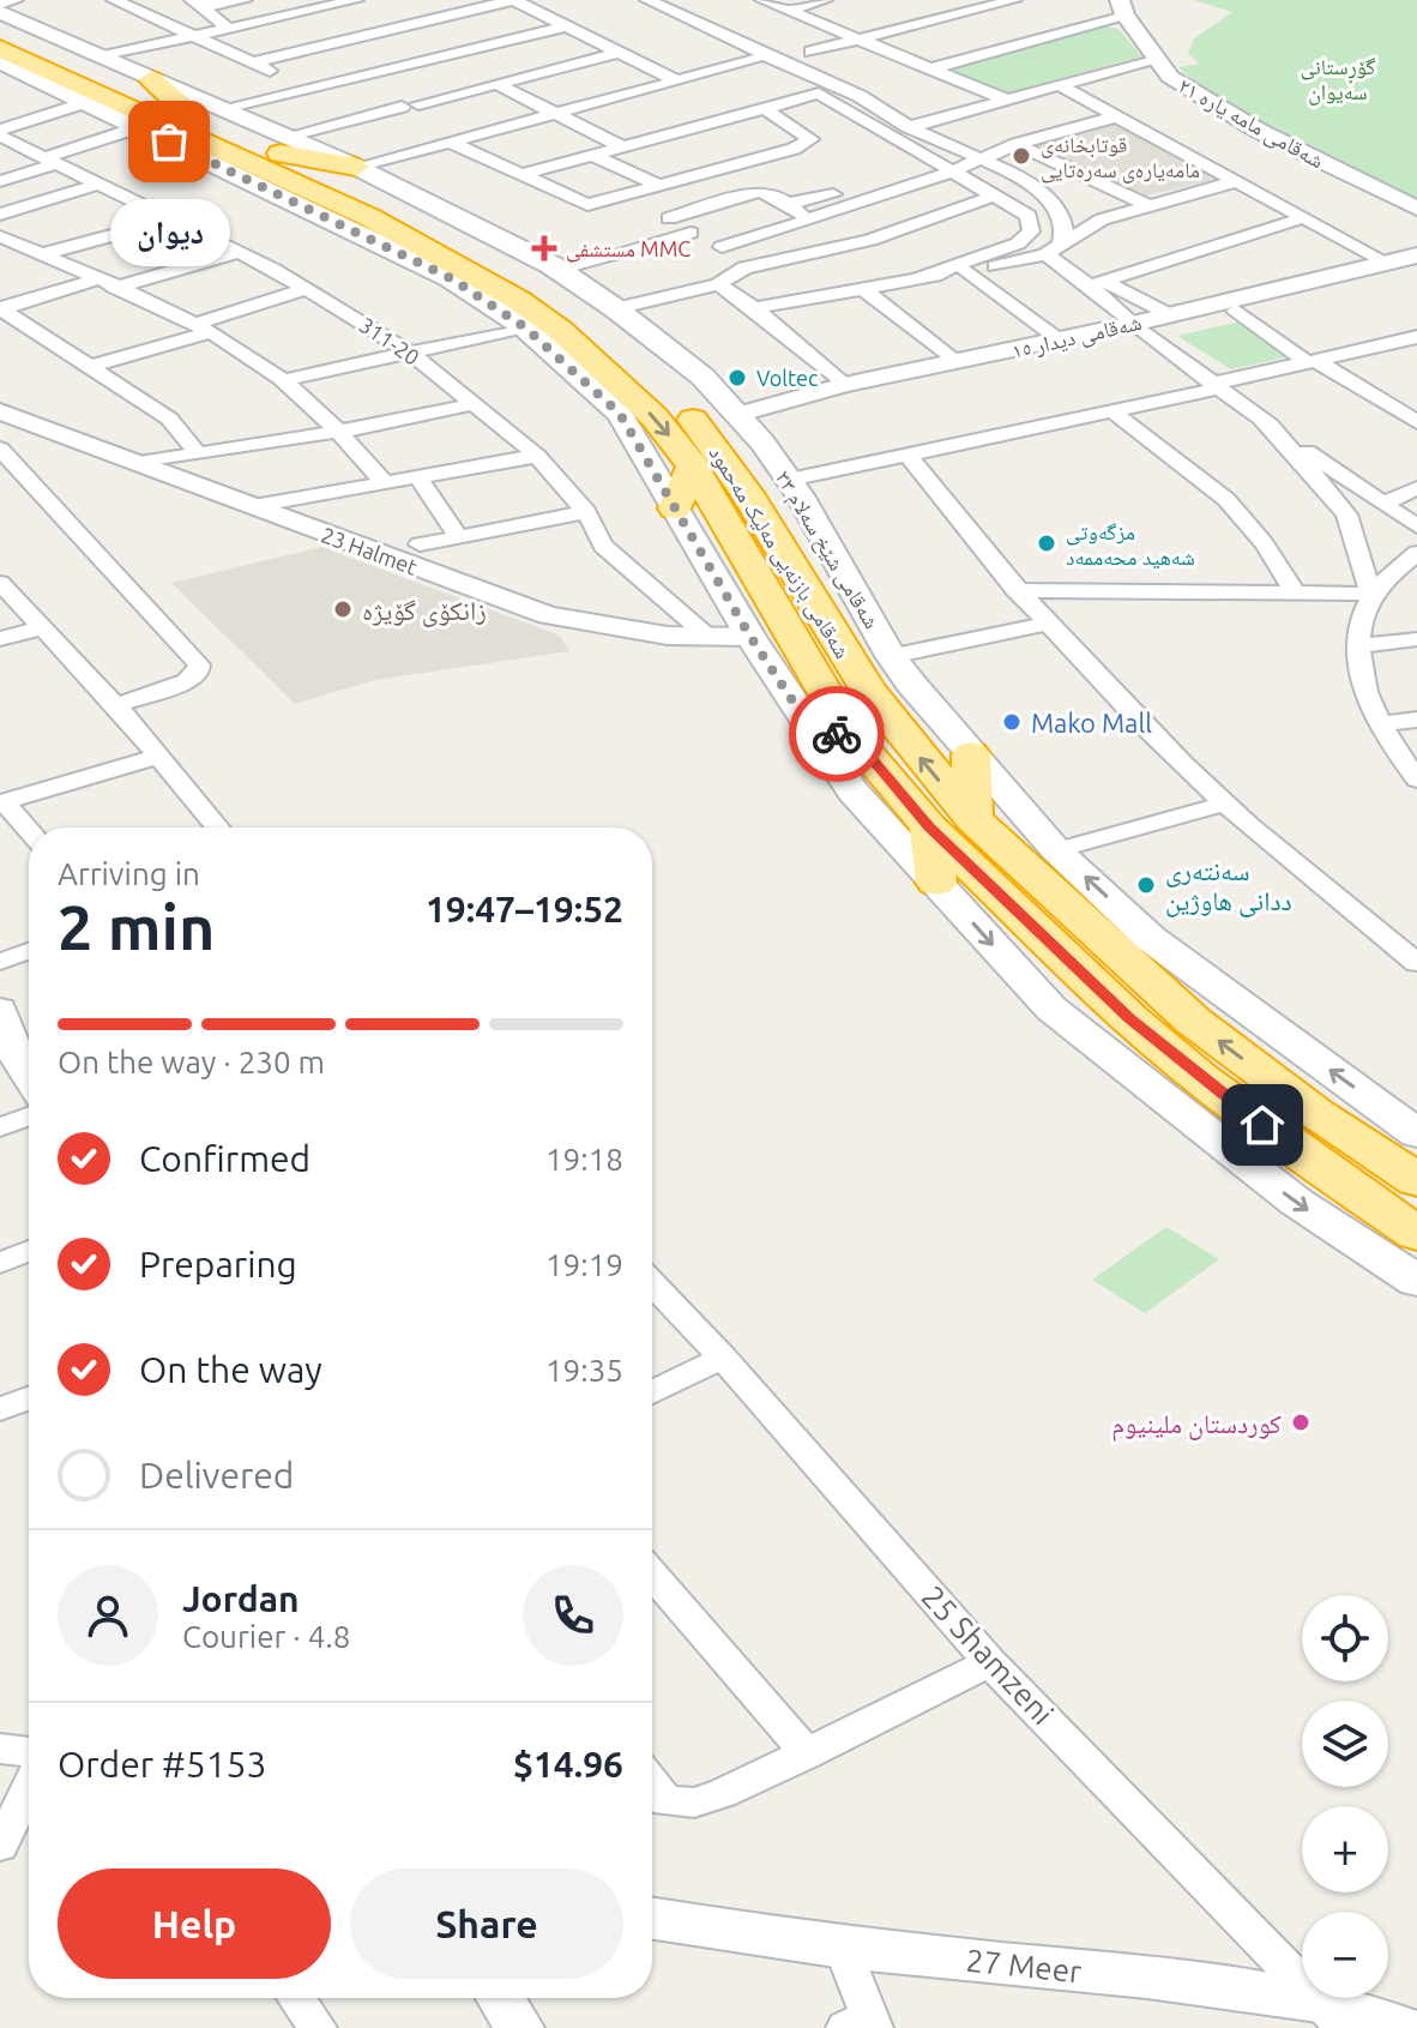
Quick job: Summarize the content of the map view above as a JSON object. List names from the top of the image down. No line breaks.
{"streets":{"highway":["شەقامی بازنەیی مەلیک مەحمود"],"main road":["شەقامی شێخ سەلام ٣٣"],"street":["شەقامی مامە یارە ٢١","شەقامی دیدار ١٥","311-20","23 Halmet","25 Shamzeni","27 Meer"]},"crossings":[["شەقامی دیدار ١٥","شەقامی شێخ سەلام ٣٣"],["311-20","23 Halmet"],["شەقامی شێخ سەلام ٣٣","شەقامی بازنەیی مەلیک مەحمود"],["25 Shamzeni","27 Meer"]],"parks":["گۆڕستانی سەیوان"],"places":{"other":["دیوان","قوتابخانەی مامەیارەی سەرەتایی","Voltec","مزگەوتی شەهید محەممەد","زانکۆی گۆیژە","Mako Mall","سەنتەری ددانی هاوژین","کوردستان ملینیوم"],"health":["مستشفى MMC"]},"page":{"bubble":"دیوان","heading":["2 min","Arriving in","19:47–19:52"],"panel":["Jordan","Courier · 4.8","Order #5153","$14.96"],"bar":"On the way · 230 m","list":[["Confirmed","19:18"],["Preparing","19:19"],["On the way","19:35"],"Delivered"],"map_buttons":["+","−"],"buttons":["Help","Share"]}}
